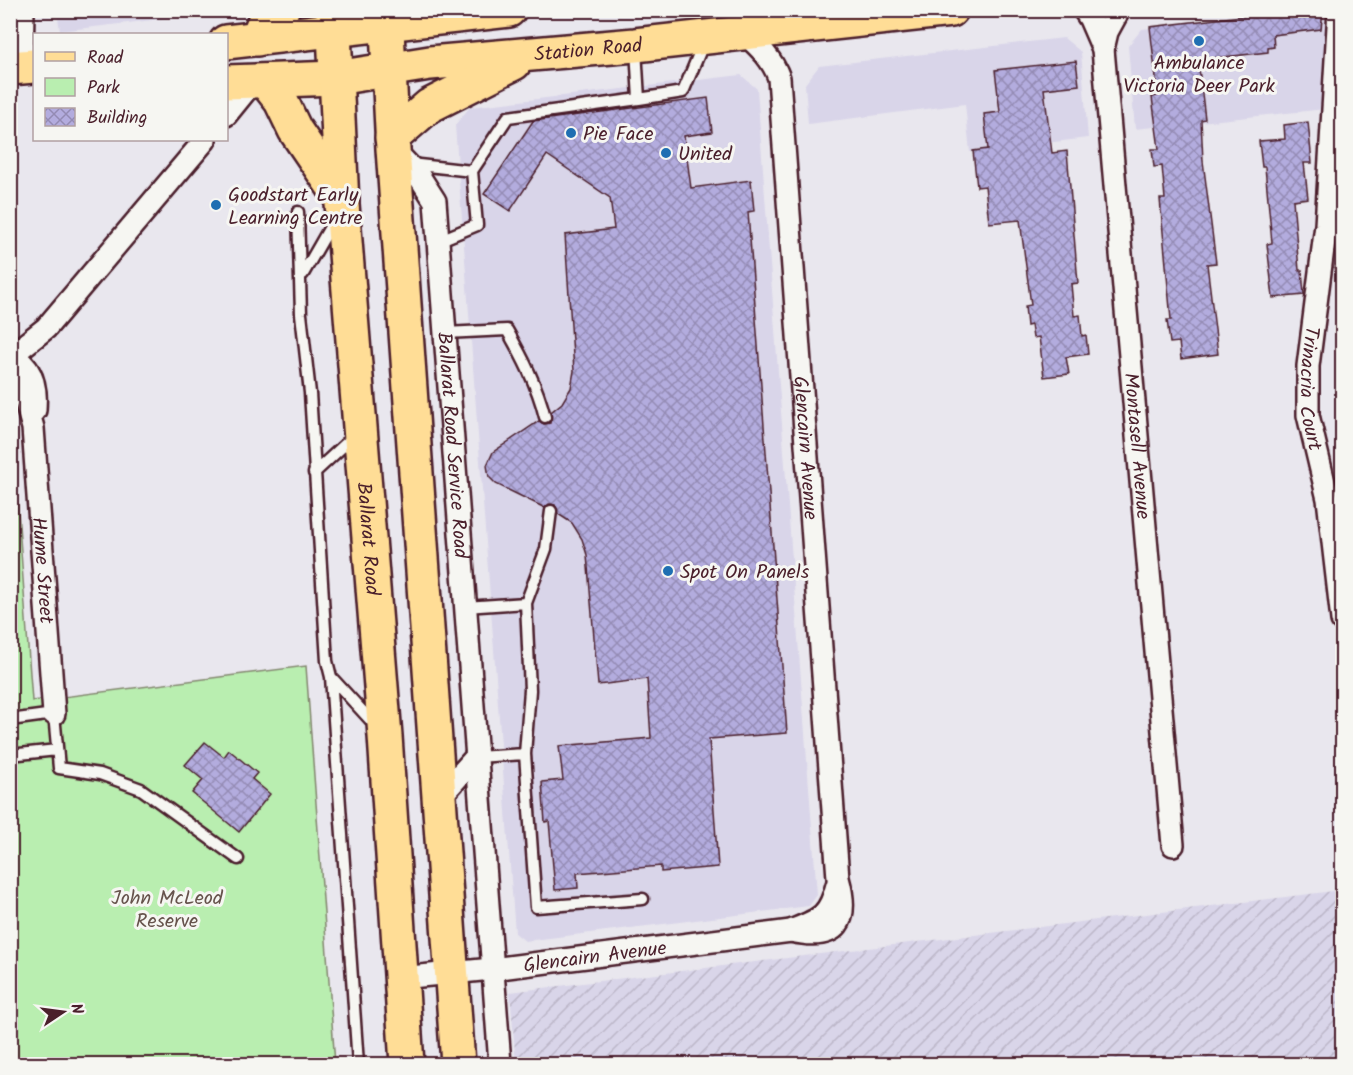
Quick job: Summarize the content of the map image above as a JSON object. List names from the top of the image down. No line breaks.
{"streets":{"main road":["Station Road","Ballarat Road"],"street":["Trinacria Court","Ballarat Road Service Road","Montasell Avenue","Glencairn Avenue","Hume Street"]},"crossings":[["Station Road","Glencairn Avenue"],["Station Road","Ballarat Road"],["Ballarat Road Service Road","Glencairn Avenue"],["Glencairn Avenue","Ballarat Road"]],"parks":["John McLeod Reserve"],"places":["Ambulance Victoria Deer Park","Pie Face","United","Goodstart Early Learning Centre","Spot On Panels"],"legend":["Road","Park","Building"],"north":"right"}
